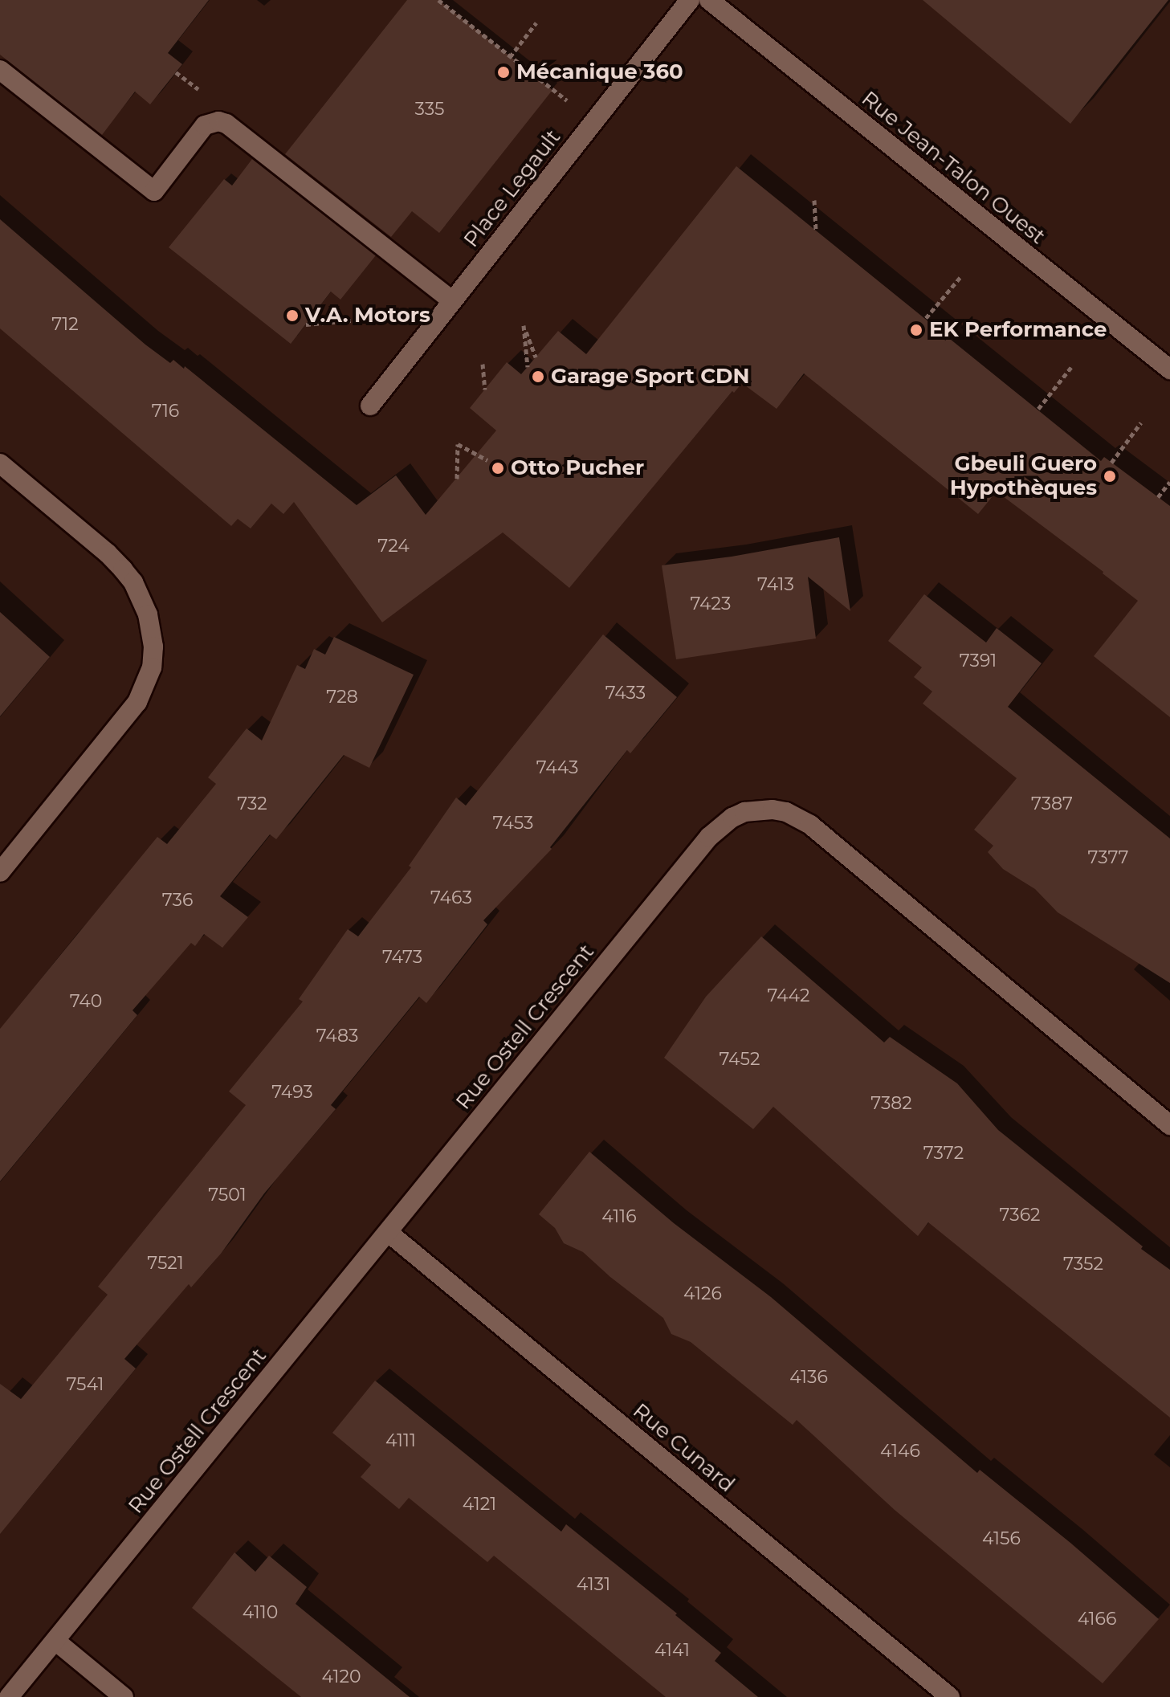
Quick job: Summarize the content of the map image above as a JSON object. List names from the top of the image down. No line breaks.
{"streets":{"street":["Rue Jean-Talon Ouest","Place Legault","Rue Ostell Crescent","Rue Cunard"]},"crossings":[["Rue Ostell Crescent","Rue Cunard"]],"places":["Mécanique 360","V.A. Motors","EK Performance","Garage Sport CDN","Otto Pucher","Gbeuli Guero Hypothèques"],"house_numbers":["335","712","716","724","7413","7423","7391","7433","728","7443","732","7387","7453","7377","7463","736","7473","7442","740","7483","7452","7493","7382","7372","7501","7362","4116","7521","7352","4126","4136","7541","4111","4146","4121","4156","4131","4110","4166","4141","4120"]}
